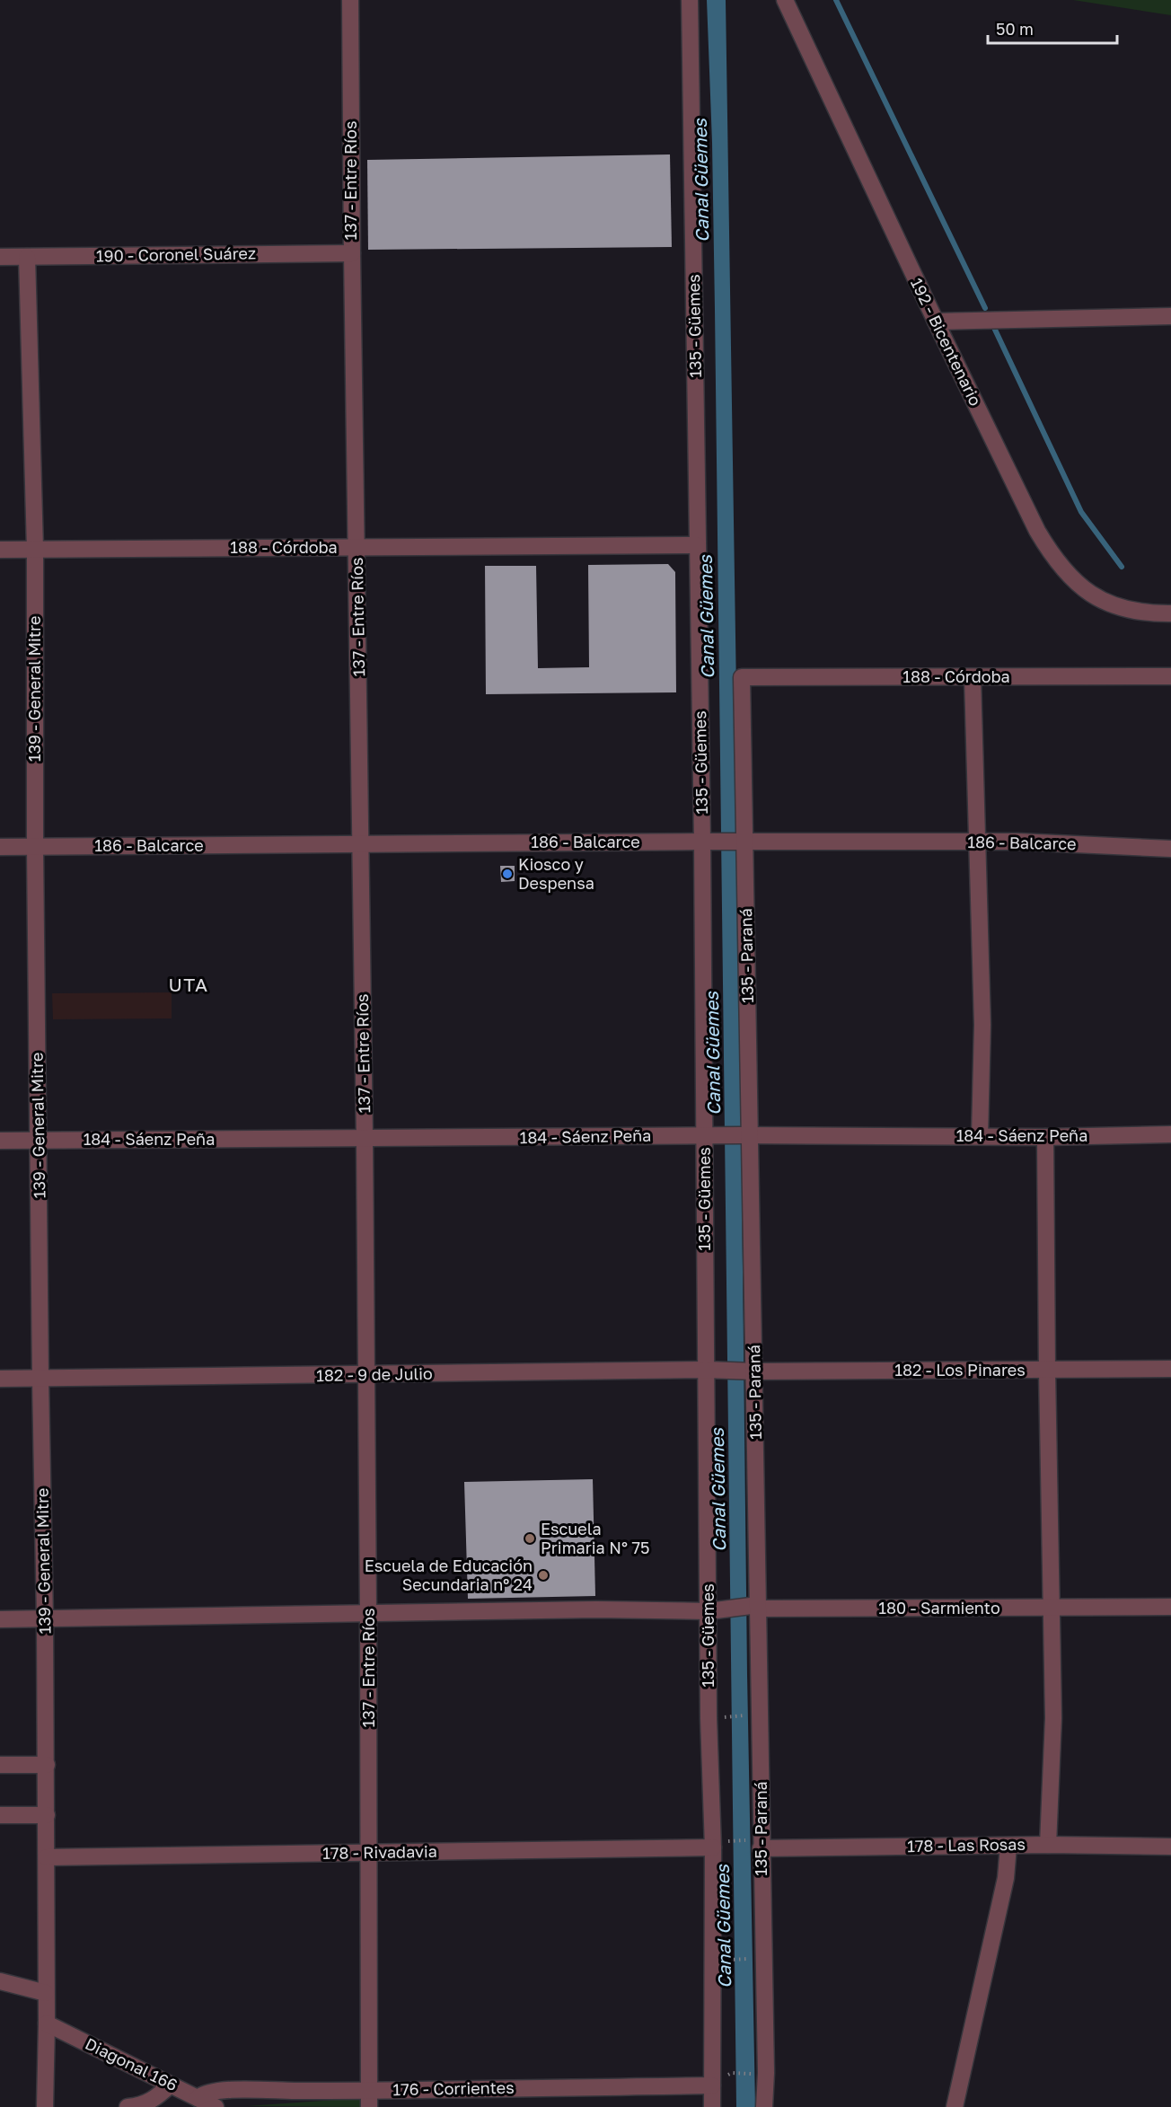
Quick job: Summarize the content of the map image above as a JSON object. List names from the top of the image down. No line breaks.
{"streets":{"street":["137 - Entre Ríos","190 - Coronel Suárez","135 - Güemes","192 - Bicentenario","188 - Córdoba","139 - General Mitre","186 - Balcarce","135 - Paraná","184 - Sáenz Peña","182 - Los Pinares","182 - 9 de Julio","180 - Sarmiento","178 - Las Rosas","178 - Rivadavia","Diagonal 166","176 - Corrientes"]},"crossings":[["137 - Entre Ríos","190 - Coronel Suárez"],["137 - Entre Ríos","188 - Córdoba"],["137 - Entre Ríos","186 - Balcarce"],["137 - Entre Ríos","184 - Sáenz Peña"],["137 - Entre Ríos","182 - 9 de Julio"],["137 - Entre Ríos","180 - Sarmiento"],["137 - Entre Ríos","178 - Rivadavia"],["137 - Entre Ríos","176 - Corrientes"],["190 - Coronel Suárez","139 - General Mitre"],["135 - Güemes","188 - Córdoba"],["135 - Güemes","186 - Balcarce"],["135 - Güemes","184 - Sáenz Peña"],["135 - Güemes","182 - 9 de Julio"],["135 - Güemes","180 - Sarmiento"],["135 - Güemes","178 - Rivadavia"],["135 - Güemes","176 - Corrientes"],["188 - Córdoba","139 - General Mitre"],["188 - Córdoba","135 - Paraná"],["139 - General Mitre","186 - Balcarce"],["139 - General Mitre","184 - Sáenz Peña"],["139 - General Mitre","182 - 9 de Julio"],["139 - General Mitre","180 - Sarmiento"],["139 - General Mitre","178 - Rivadavia"],["139 - General Mitre","Diagonal 166"],["186 - Balcarce","135 - Paraná"],["135 - Paraná","184 - Sáenz Peña"],["135 - Paraná","182 - Los Pinares"],["135 - Paraná","182 - 9 de Julio"],["135 - Paraná","180 - Sarmiento"],["135 - Paraná","178 - Las Rosas"],["182 - Los Pinares","182 - 9 de Julio"],["Diagonal 166","176 - Corrientes"]],"districts":["UTA"],"water":["Canal Güemes"],"places":["Kiosco y Despensa","Escuela Primaria N° 75","Escuela de Educación Secundaria nº 24"],"scale_bar":"50 m"}
